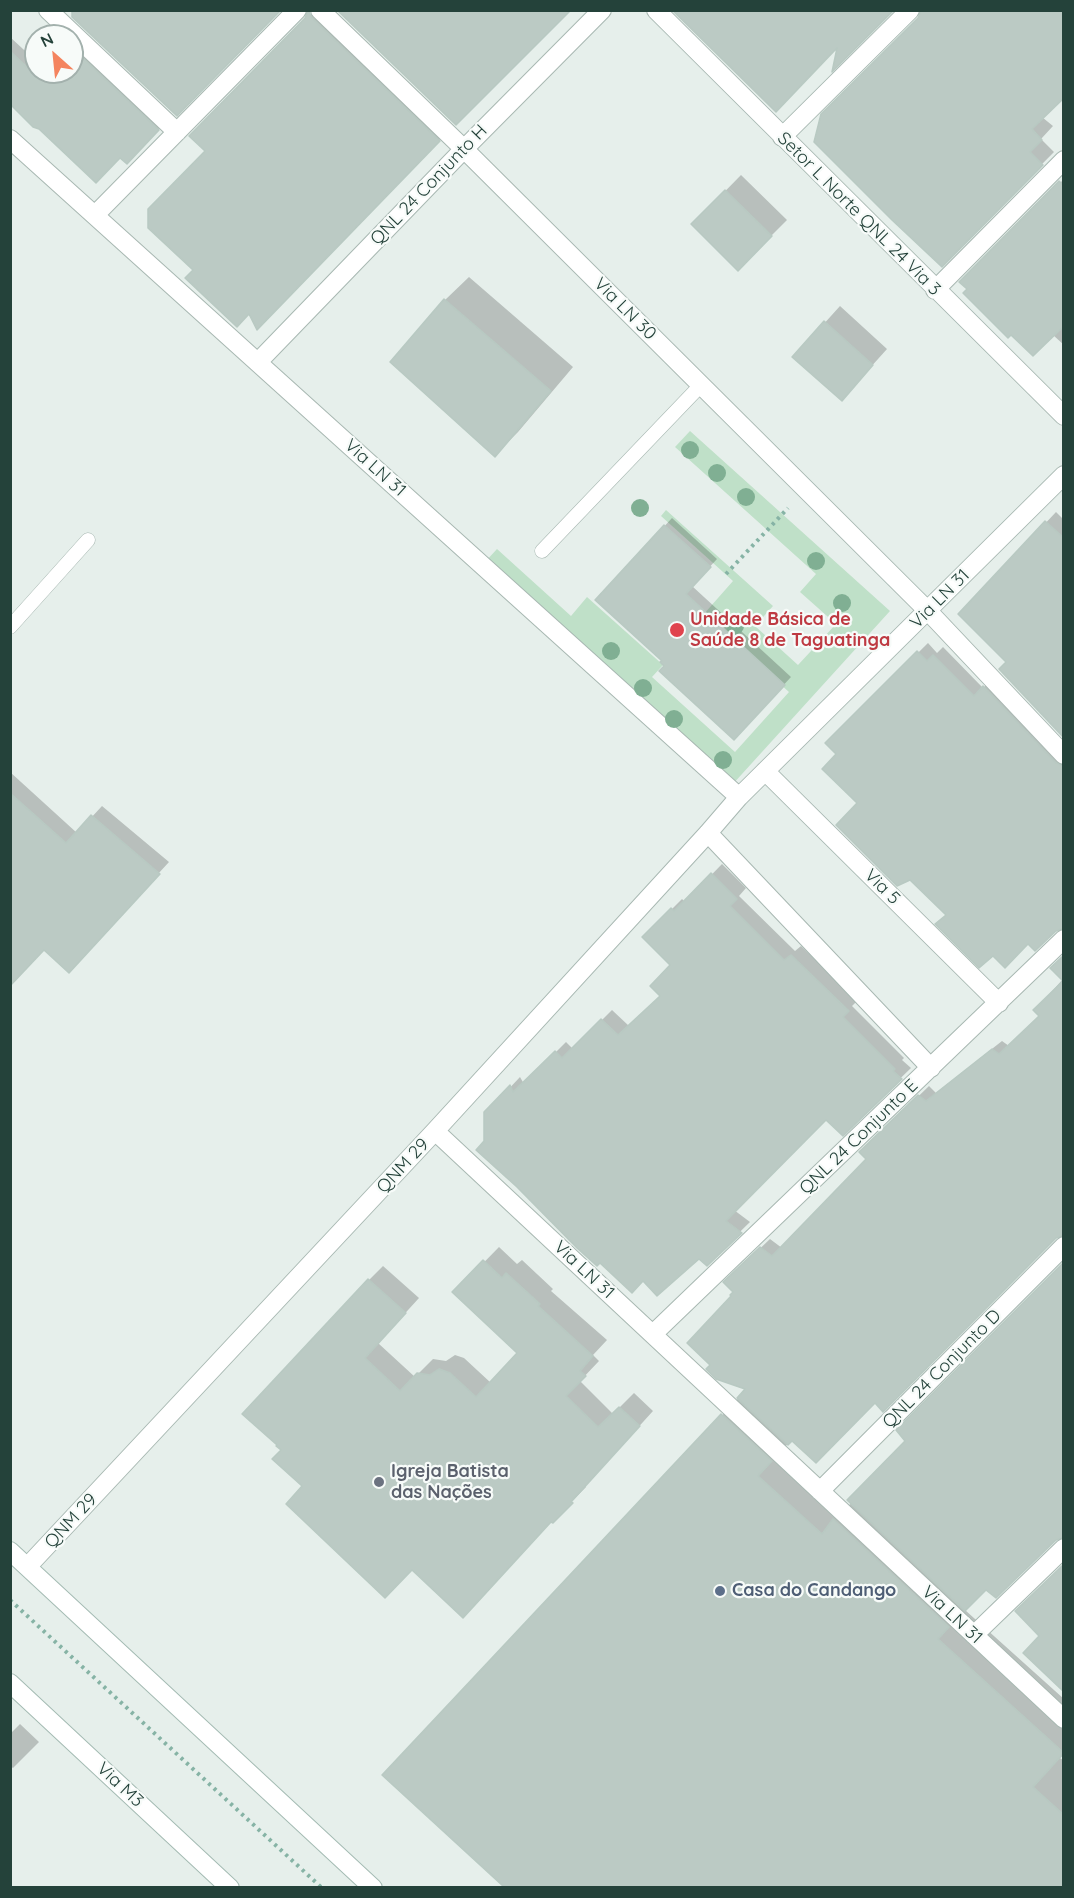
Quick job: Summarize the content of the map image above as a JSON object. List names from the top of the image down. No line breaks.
{"streets":{"street":["QNL 24 Conjunto H","Setor L Norte QNL 24 Via 3","Via LN 30","Via LN 31","Via 5","QNL 24 Conjunto E","QNM 29","QNL 24 Conjunto D","Via M3"]},"crossings":[["QNL 24 Conjunto H","Via LN 30"],["QNL 24 Conjunto H","Via LN 31"],["Via LN 30","Via LN 31"],["Via LN 31","Via 5"],["Via LN 31","QNL 24 Conjunto E"],["Via LN 31","QNM 29"],["Via LN 31","QNL 24 Conjunto D"],["Via 5","QNL 24 Conjunto E"]],"places":["Unidade Básica de Saúde 8 de Taguatinga","Igreja Batista das Nações","Casa do Candango"],"north":"top left"}
